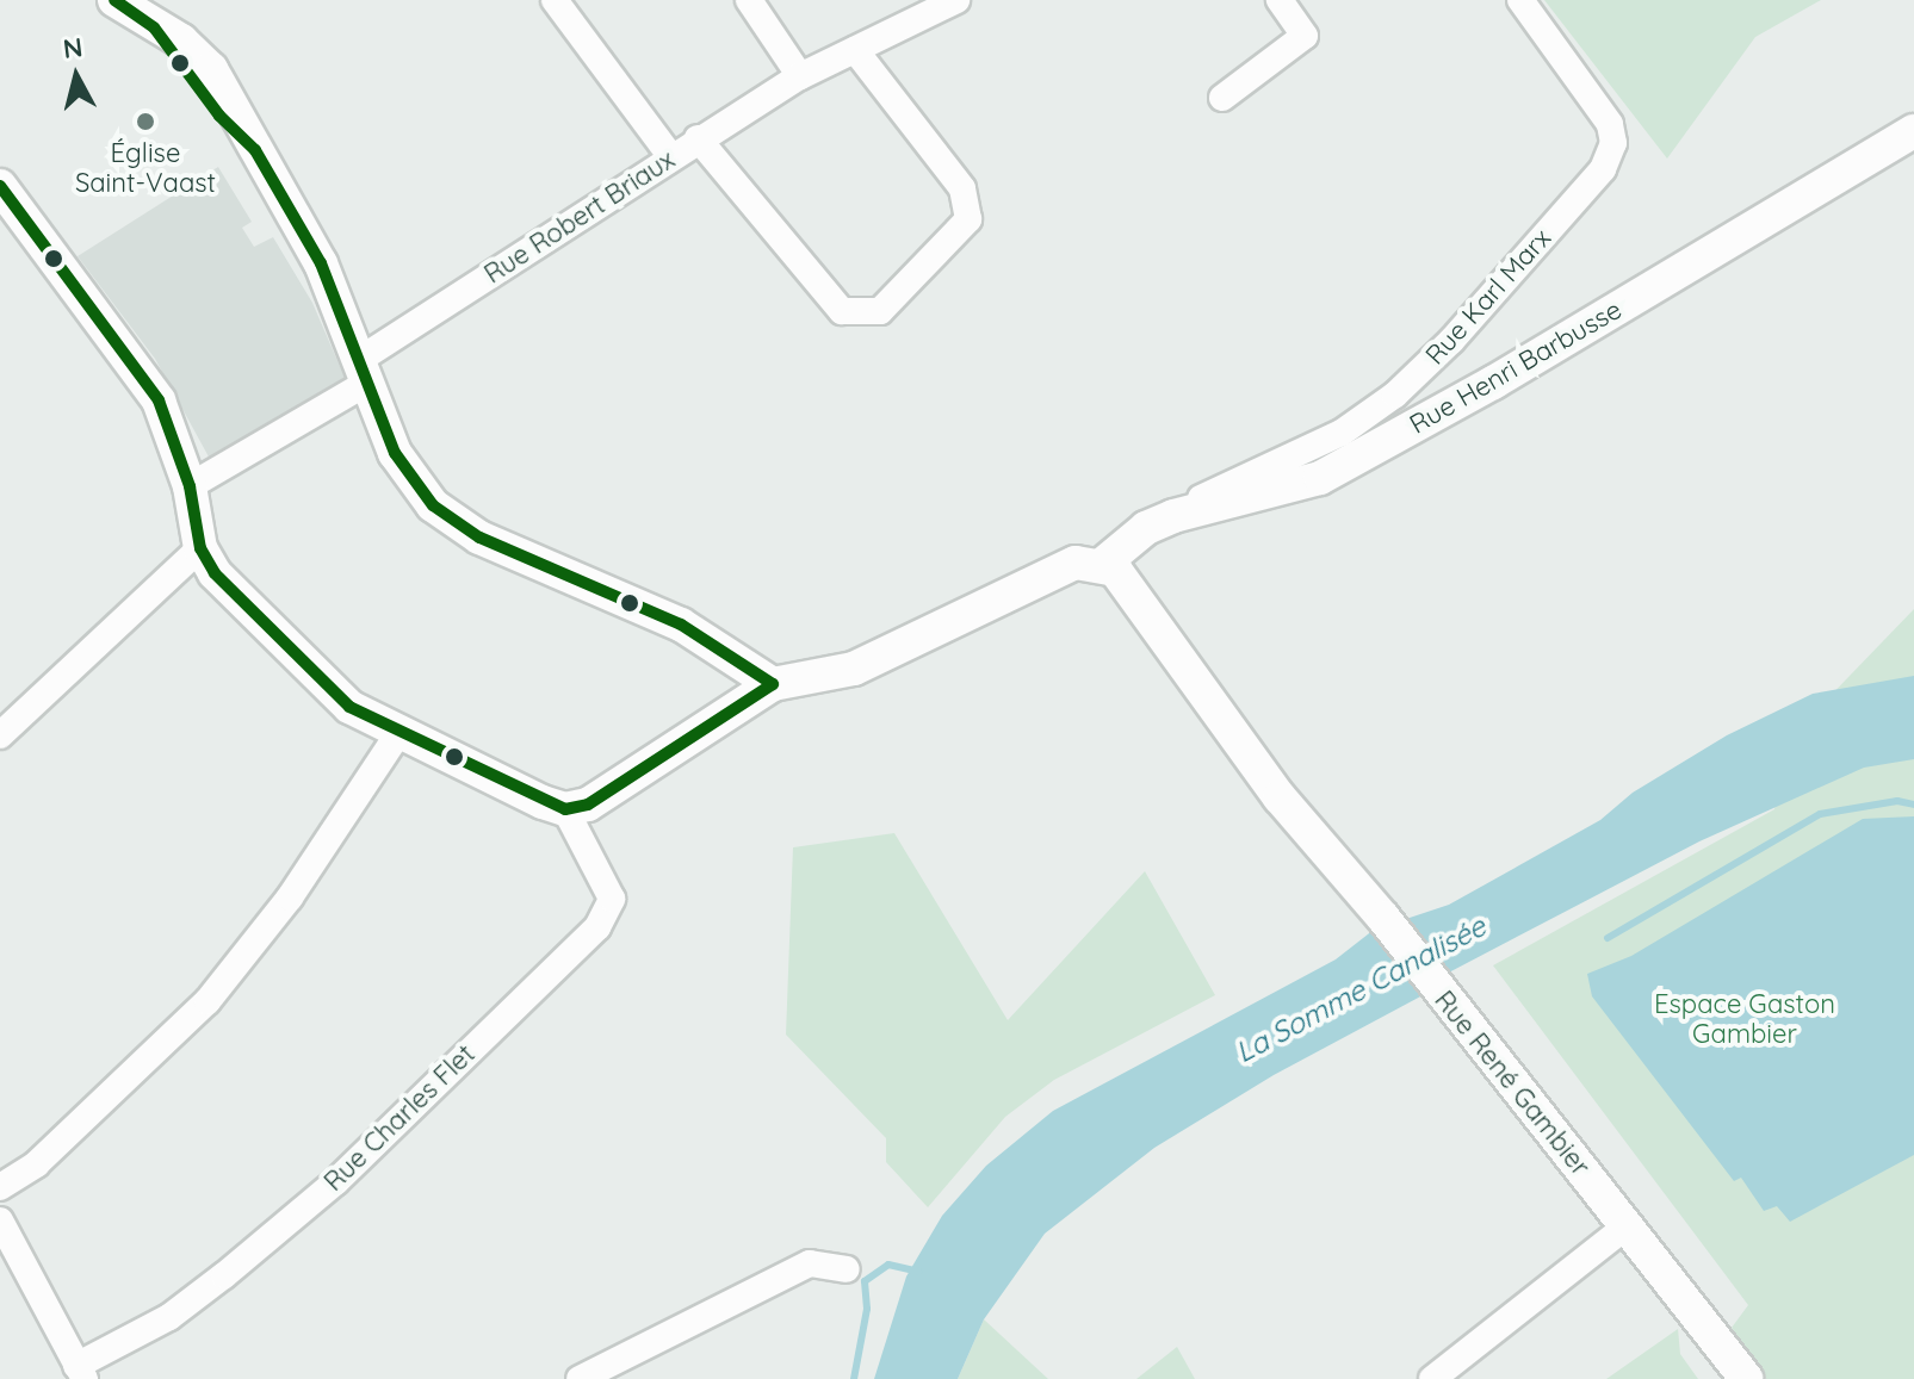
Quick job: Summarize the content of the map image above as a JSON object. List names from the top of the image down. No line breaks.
{"streets":{"street":["Rue Robert Briaux","Rue Karl Marx","Rue Henri Barbusse","Rue René Gambier","Rue Charles Flet"]},"crossings":[["Rue Karl Marx","Rue Henri Barbusse"],["Rue Henri Barbusse","Rue René Gambier"]],"water":["La Somme Canalisée"],"parks":["Espace Gaston Gambier"],"places":["Église Saint-Vaast"],"north":"top"}
